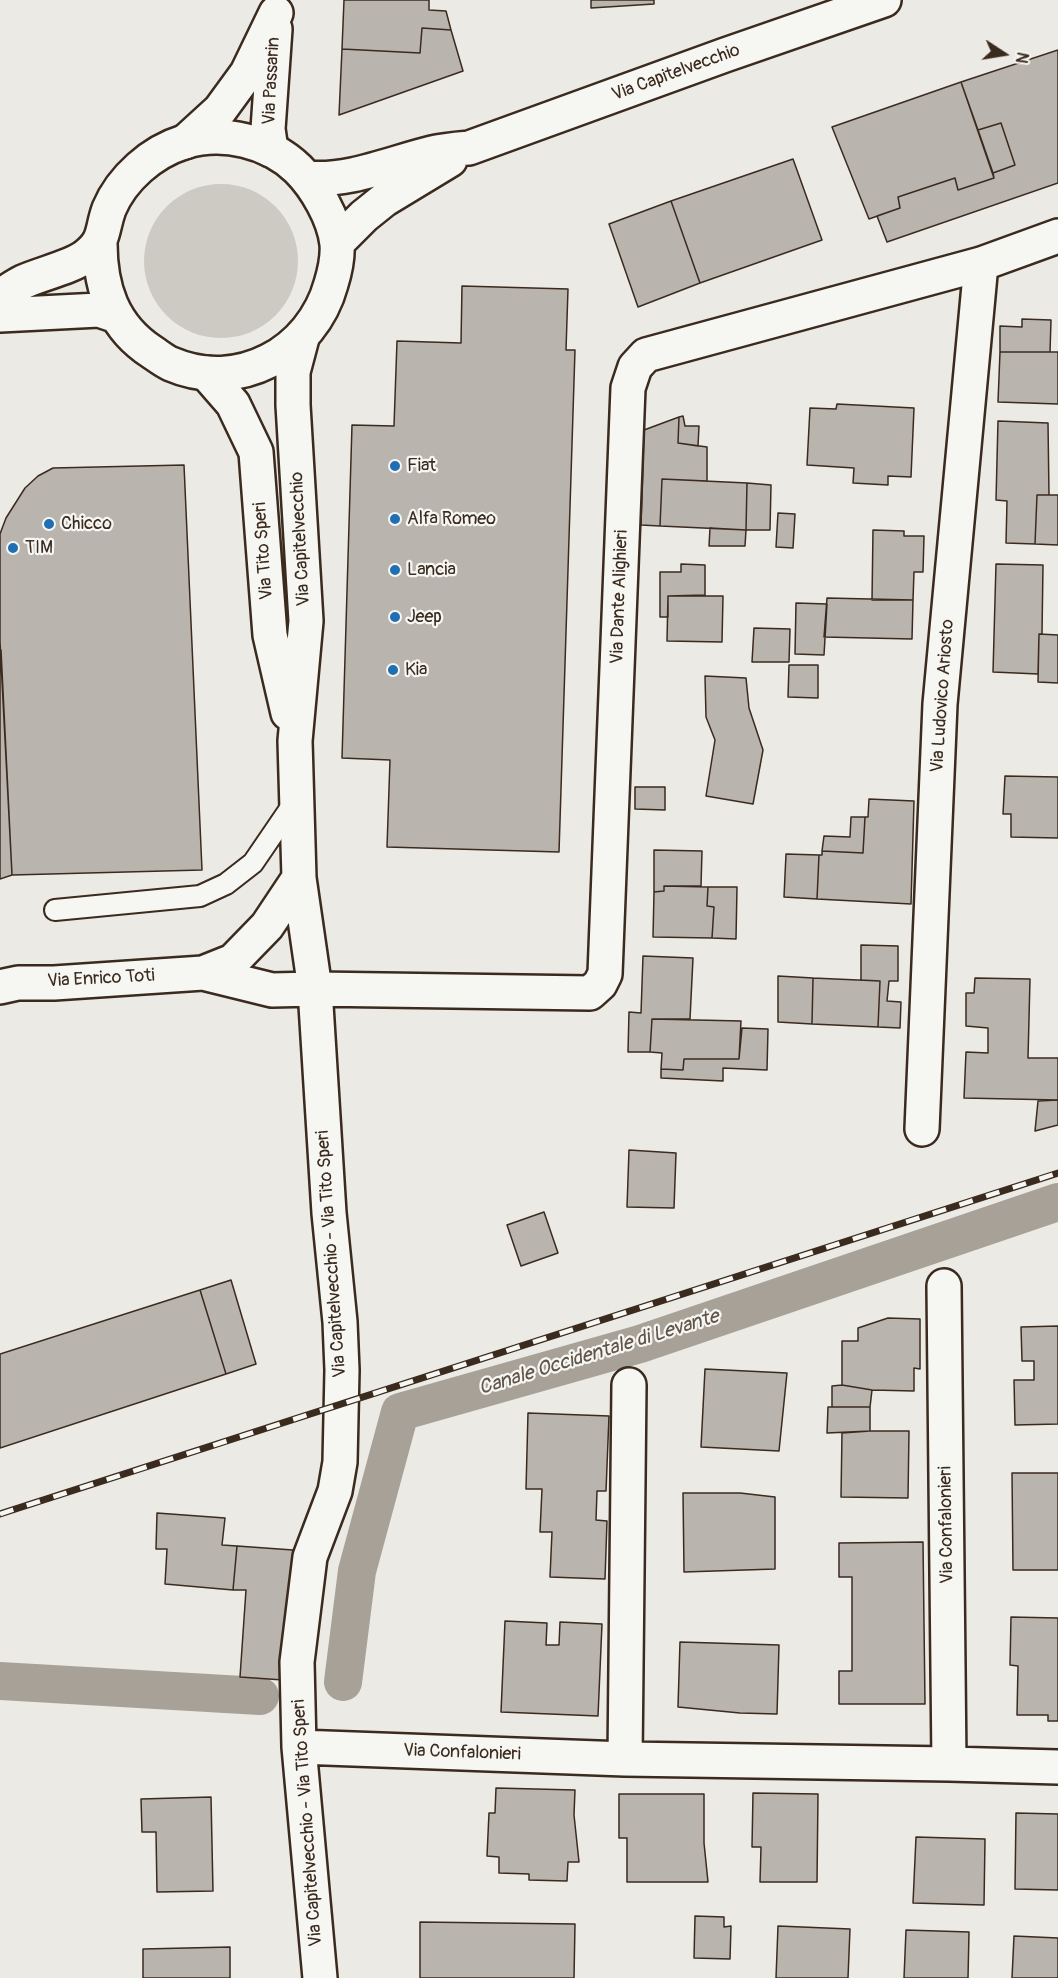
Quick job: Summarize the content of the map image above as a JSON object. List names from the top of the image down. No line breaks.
{"streets":{"street":["Via Capitelvecchio","Via Passarin","Via Tito Speri","Via Dante Alighieri","Via Ludovico Ariosto","Via Enrico Toti","Via Capitelvecchio - Via Tito Speri","Via Confalonieri"]},"crossings":[["Via Capitelvecchio","Via Tito Speri"],["Via Capitelvecchio","Via Capitelvecchio - Via Tito Speri"],["Via Tito Speri","Via Capitelvecchio - Via Tito Speri"],["Via Dante Alighieri","Via Ludovico Ariosto"],["Via Dante Alighieri","Via Enrico Toti"],["Via Dante Alighieri","Via Capitelvecchio - Via Tito Speri"],["Via Enrico Toti","Via Capitelvecchio - Via Tito Speri"],["Via Capitelvecchio - Via Tito Speri","Via Confalonieri"]],"water":["Canale Occidentale di Levante"],"places":["Fiat","Alfa Romeo","Chicco","TIM","Lancia","Jeep","Kia"],"north":"right"}
